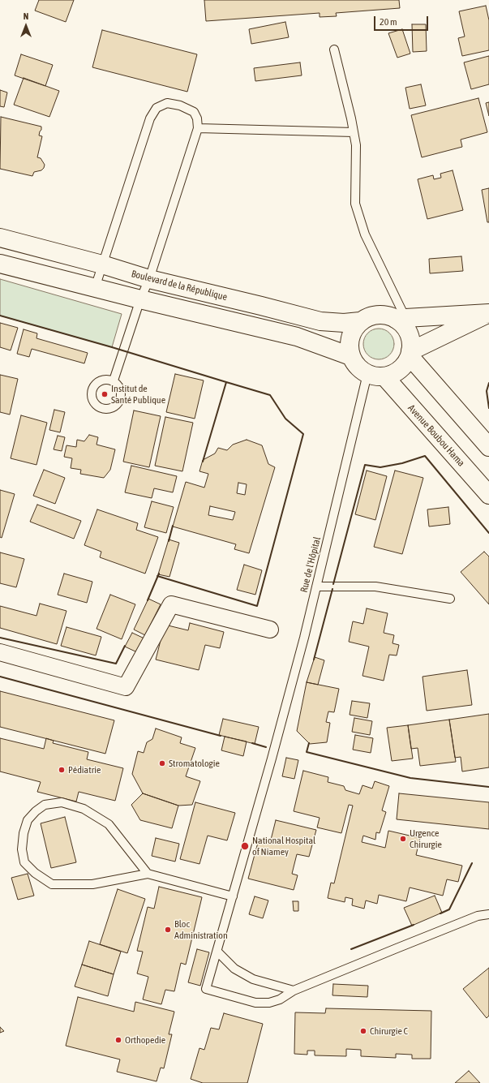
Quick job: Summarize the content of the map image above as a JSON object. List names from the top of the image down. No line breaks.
{"streets":{"main road":["Boulevard de la République","Avenue Boubou Hama"],"lane":["Rue de l'Hôpital"]},"crossings":[["Boulevard de la République","Avenue Boubou Hama"],["Boulevard de la République","Rue de l'Hôpital"],["Avenue Boubou Hama","Rue de l'Hôpital"]],"places":["Institut de Santé Publique","Stromatologie","Pédiatrie","Urgence Chirurgie","National Hospital of Niamey","Bloc Administration","Chirurgie C","Orthopedie"],"scale_bar":"20 m","north":"top"}
